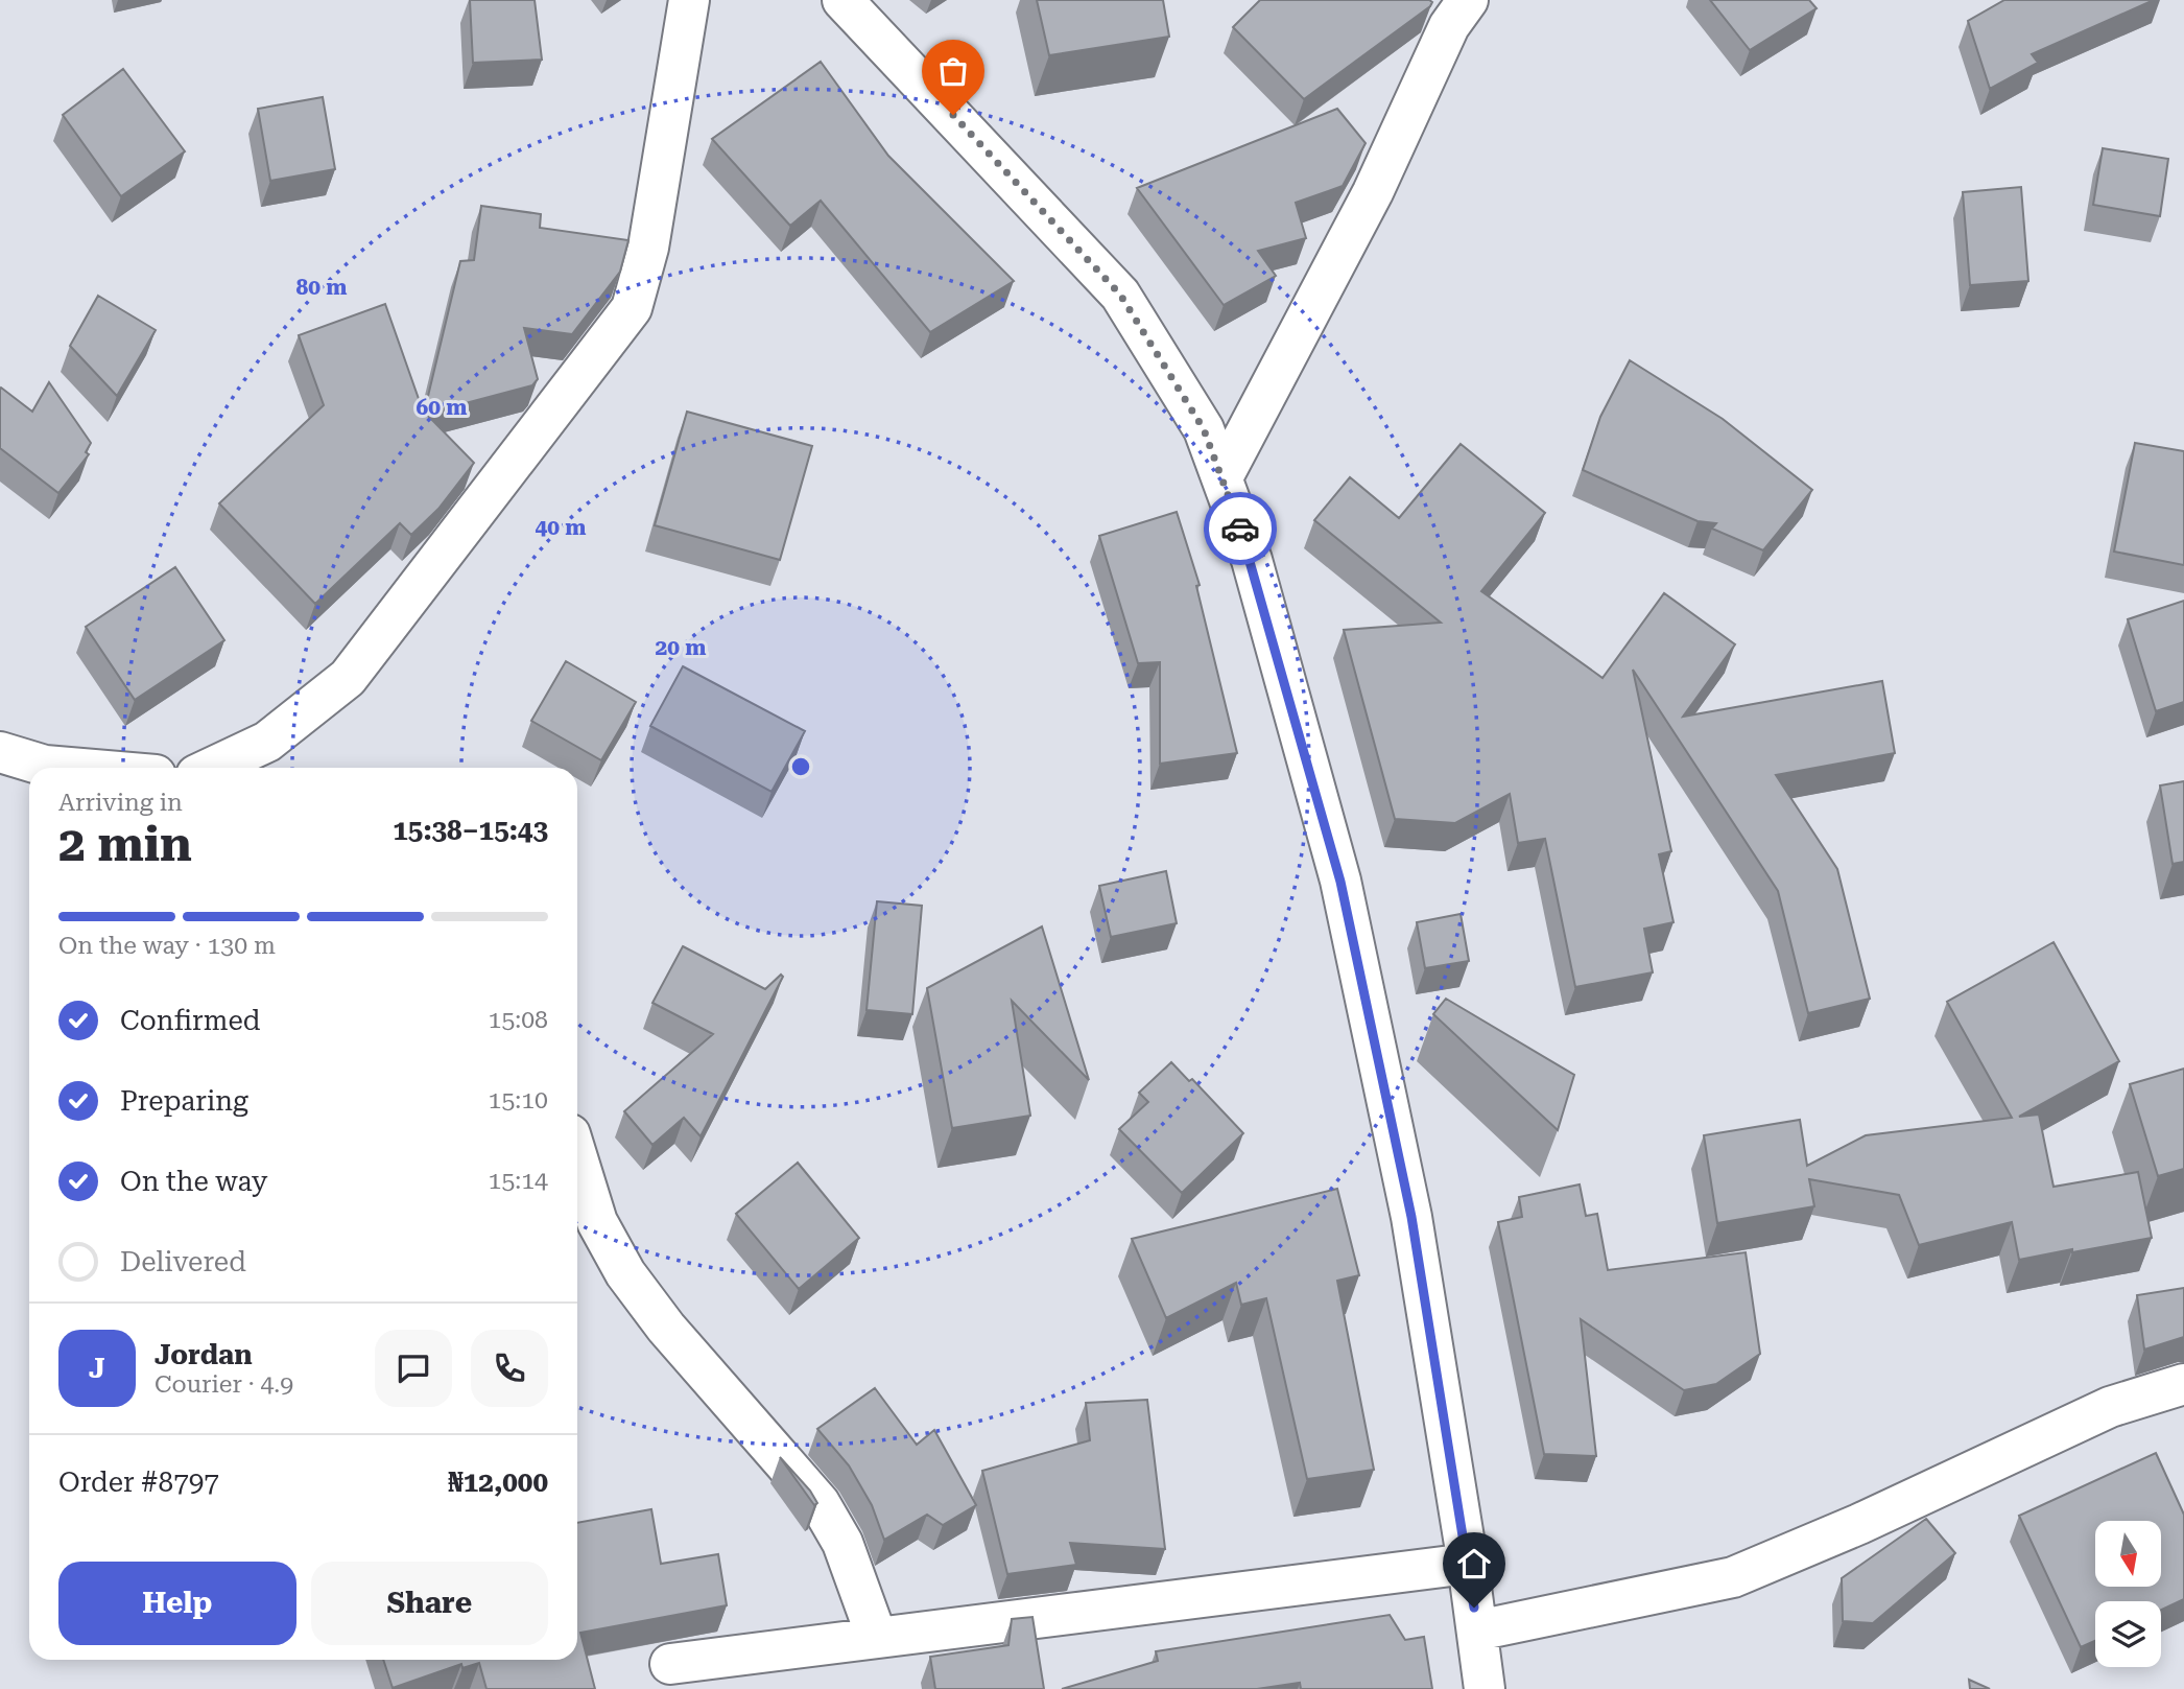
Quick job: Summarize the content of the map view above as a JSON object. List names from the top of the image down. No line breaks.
{"north":"bottom","page":{"heading":["2 min","Arriving in","15:38–15:43"],"panel":["Jordan","Courier · 4.9","Order #8797","₦12,000"],"bar":"On the way · 130 m","list":[["Confirmed","15:08"],["Preparing","15:10"],["On the way","15:14"],"Delivered"],"round":"J","buttons":["Help","Share"]},"rings":["80 m","60 m","40 m","20 m"]}
